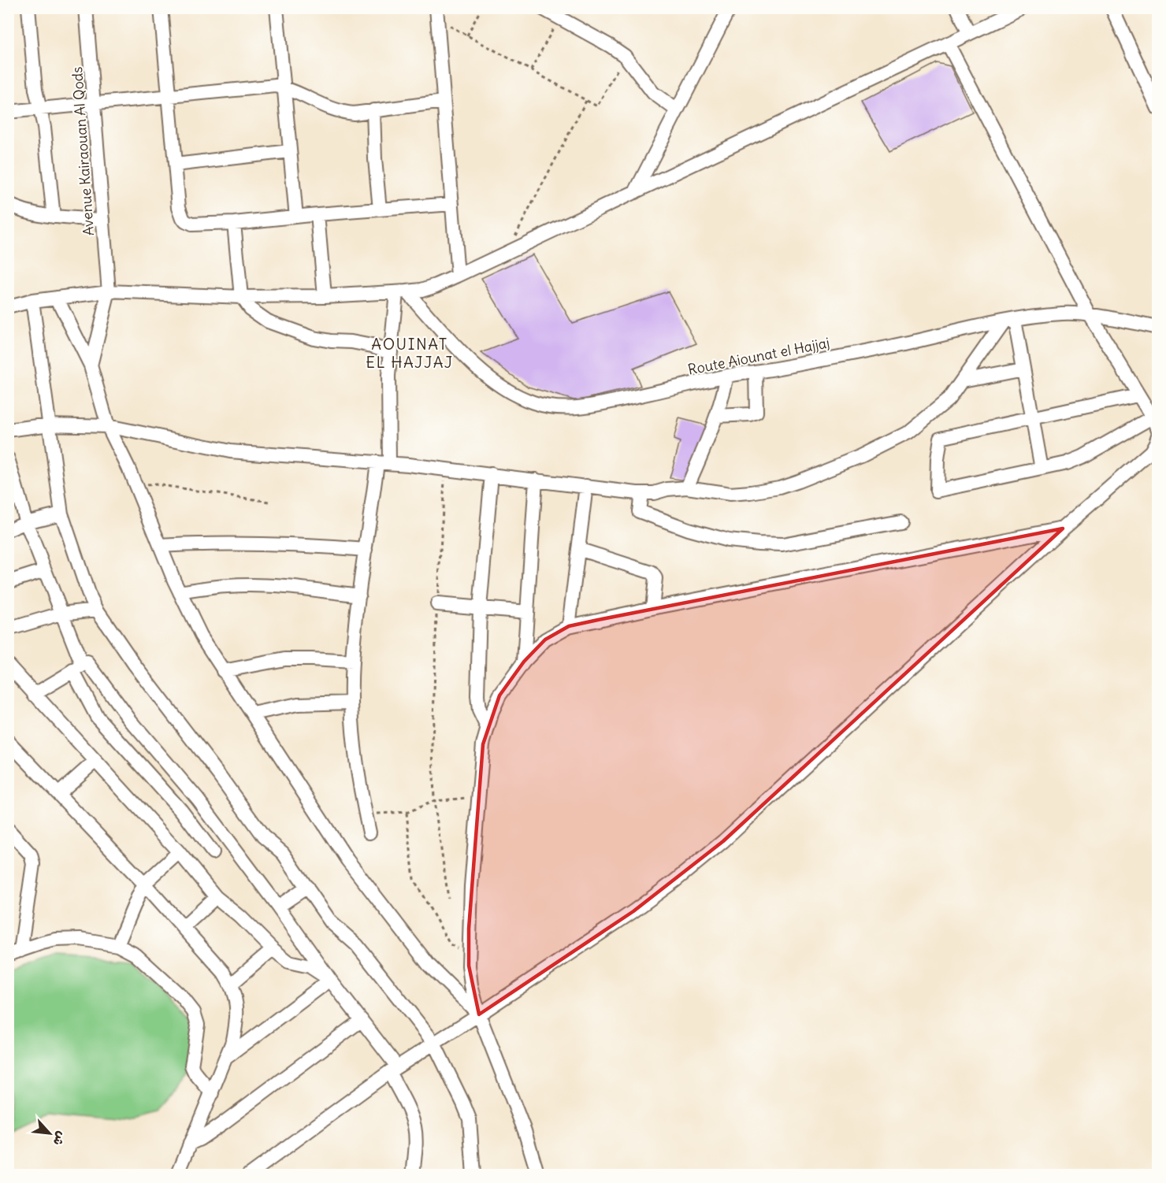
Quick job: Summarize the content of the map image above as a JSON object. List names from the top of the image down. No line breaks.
{"streets":{"street":["Avenue Kairaouan Al Qods","Route Aiounat el Hajjaj"]},"districts":["AOUINAT EL HAJJAJ"],"north":"bottom right"}
